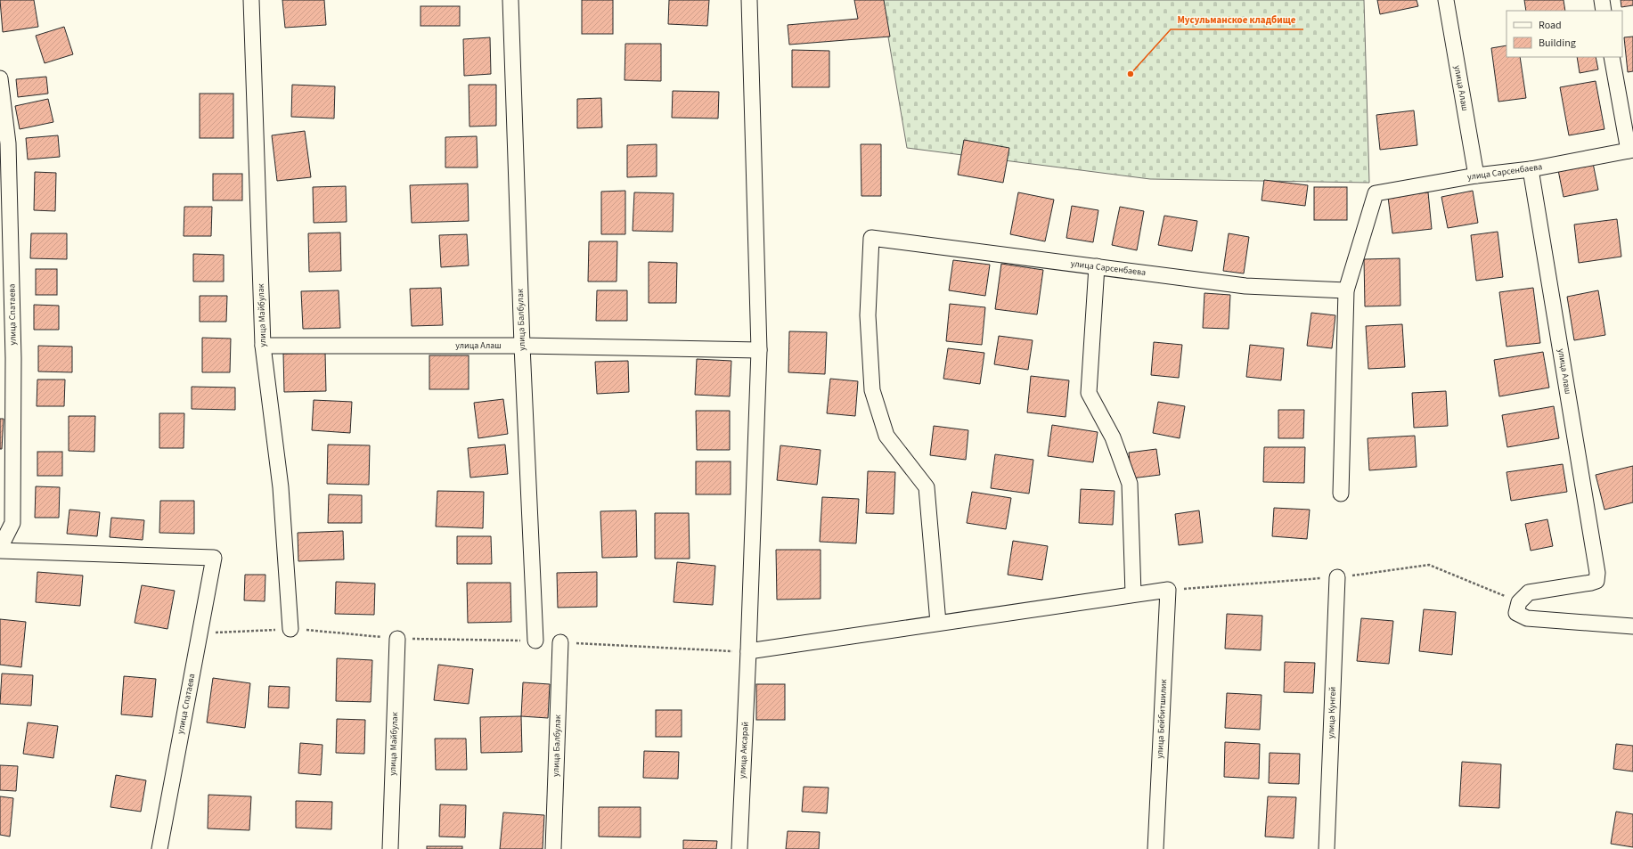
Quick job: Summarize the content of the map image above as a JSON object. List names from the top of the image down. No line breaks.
{"streets":{"street":["улица Алаш","улица Сарсенбаева","улица Спатаева","улица Майбулак","улица Балбулак","улица Кунгей","улица Бейбитшилик","улица Аксарай"]},"crossings":[["улица Алаш","улица Сарсенбаева"],["улица Алаш","улица Майбулак"],["улица Алаш","улица Балбулак"],["улица Алаш","улица Аксарай"]],"places":["Мусульманское кладбище"],"legend":["Road","Building"]}
